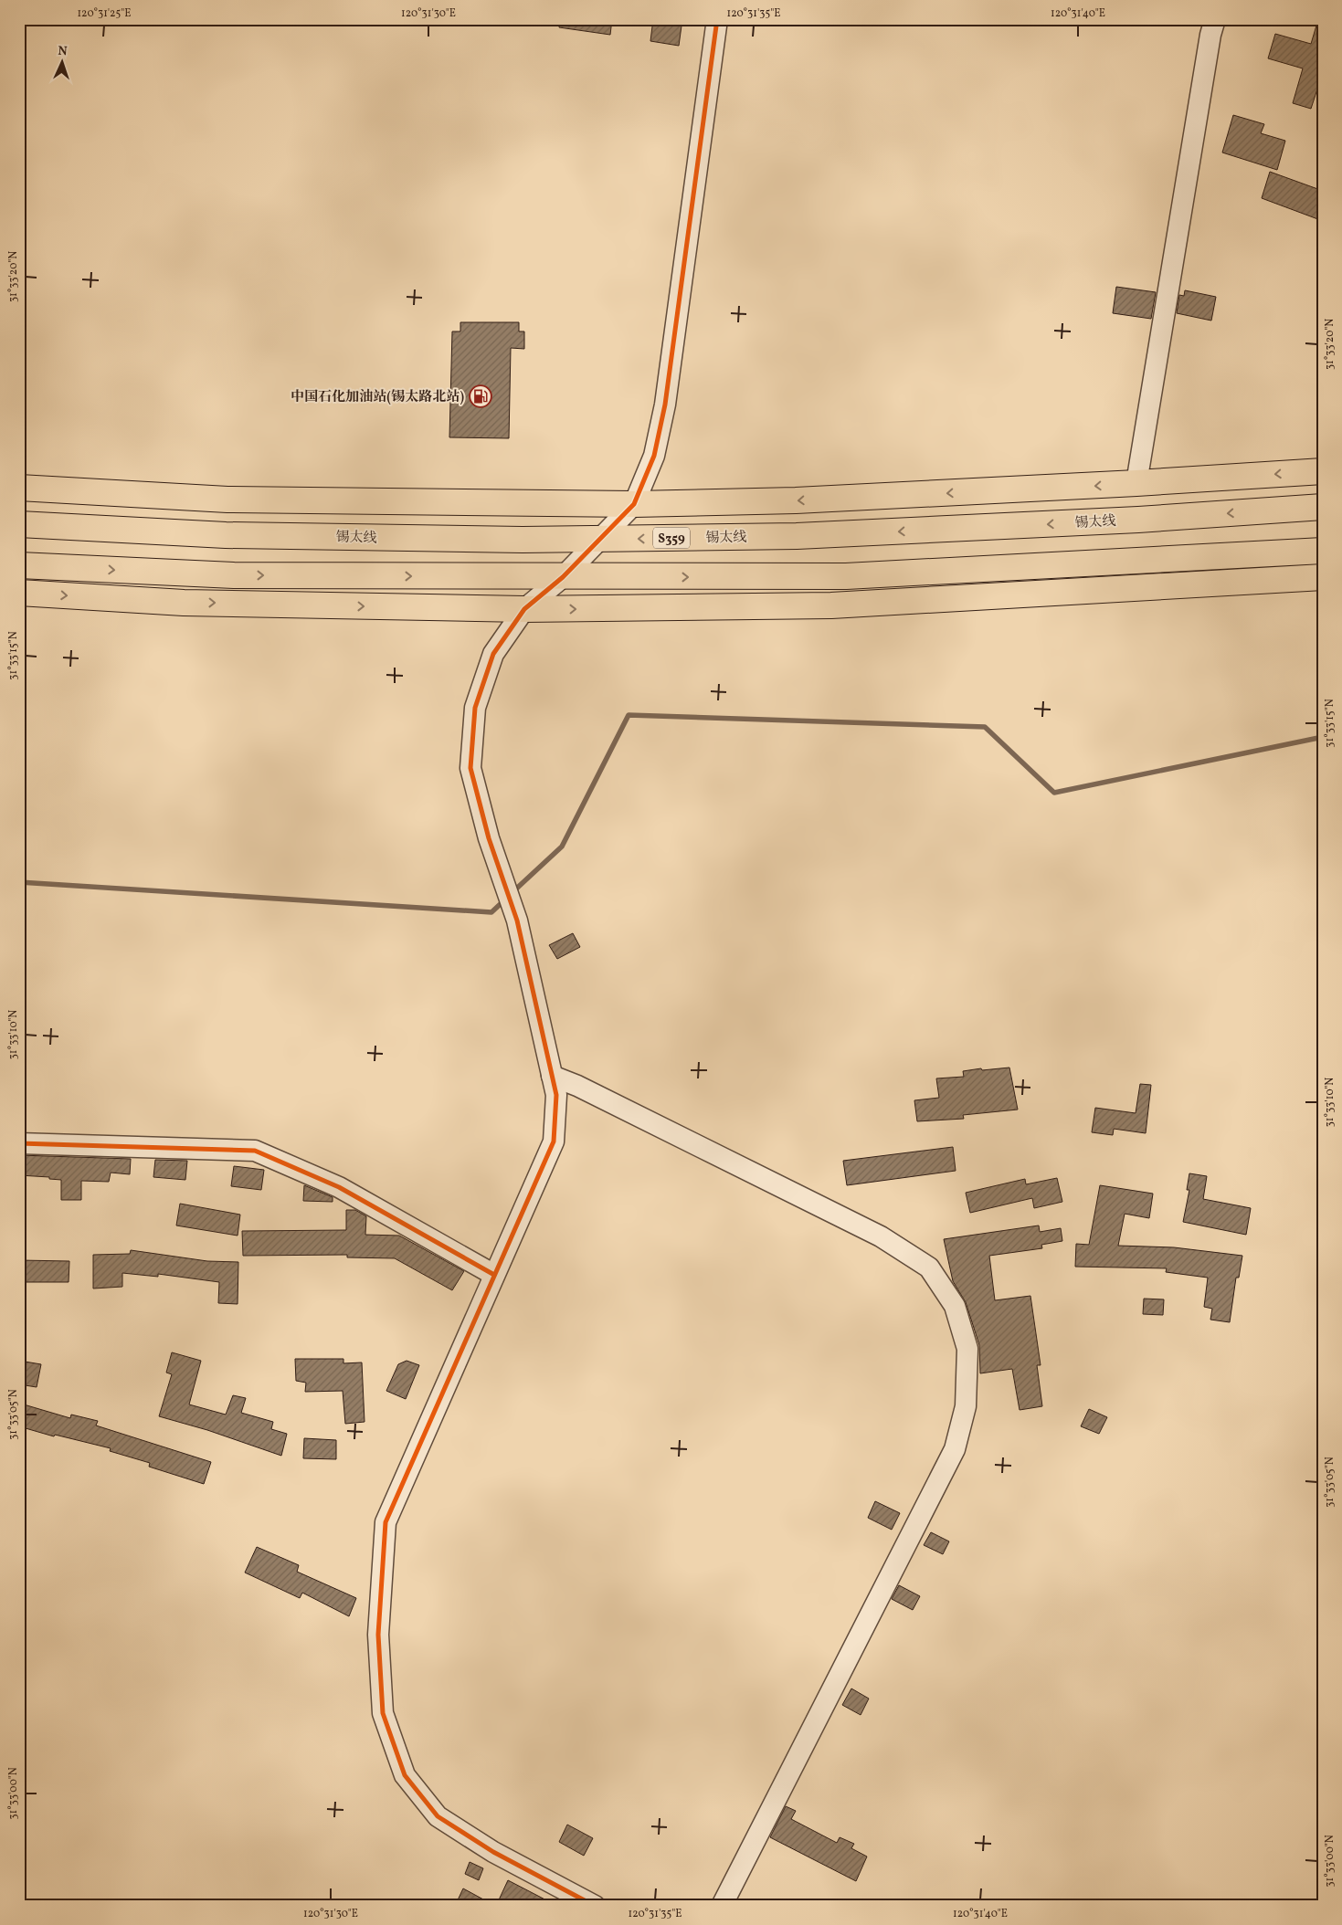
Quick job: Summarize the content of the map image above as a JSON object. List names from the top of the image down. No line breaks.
{"streets":{"main road":["锡太线","S359"]},"places":{"fuel station":["中国石化加油站(锡太路北站)"]},"north":"top","coordinates":["120°31'25\"E","120°31'30\"E","120°31'35\"E","120°31'40\"E","31°33'20\"N","31°33'15\"N","31°33'10\"N","31°33'05\"N","31°33'00\"N"]}
